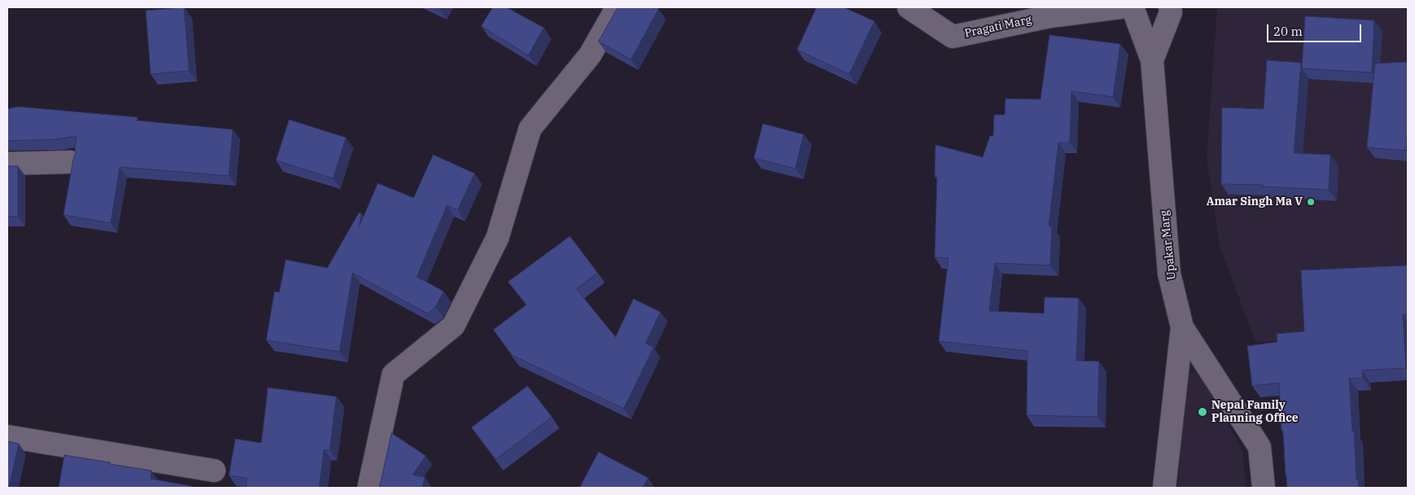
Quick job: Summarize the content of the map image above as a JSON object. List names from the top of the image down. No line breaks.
{"streets":{"street":["Pragati Marg","Upakar Marg"]},"places":["Amar Singh Ma V","Nepal Family Planning Office"],"scale_bar":"20 m"}
